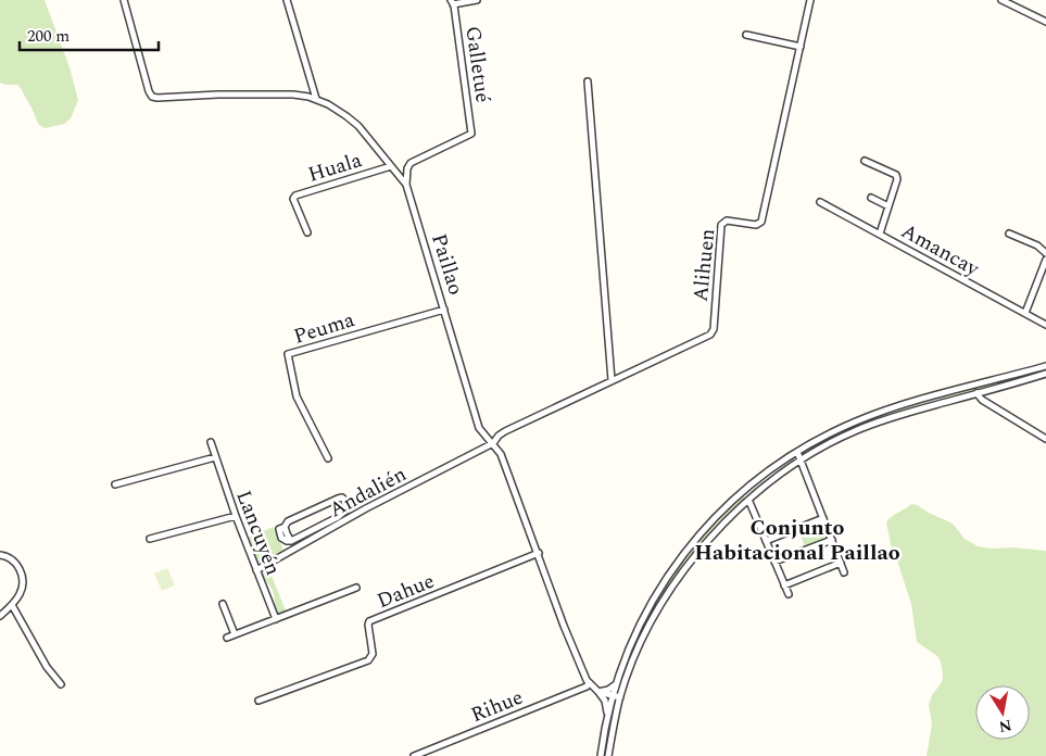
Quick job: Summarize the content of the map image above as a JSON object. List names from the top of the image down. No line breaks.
{"streets":{"street":["Galletué","Huala","Amancay","Paillao","Alihuen","Peuma","Andalién","Lancuyén","Dahue","Rihue"]},"crossings":[["Galletué","Paillao"],["Huala","Paillao"],["Paillao","Alihuen"],["Paillao","Peuma"],["Paillao","Andalién"],["Paillao","Dahue"],["Paillao","Rihue"],["Alihuen","Andalién"],["Andalién","Lancuyén"]],"districts":["Conjunto Habitacional Paillao"],"scale_bar":"200 m","north":"bottom"}
